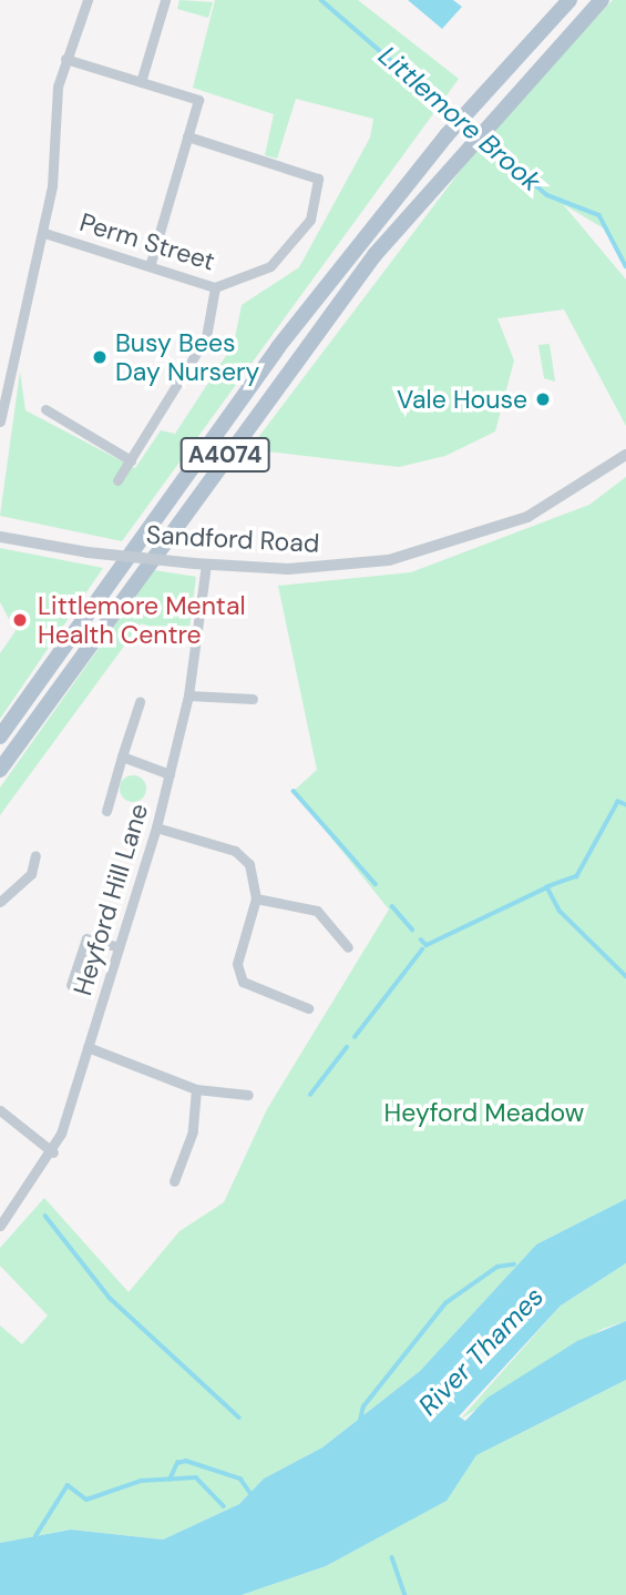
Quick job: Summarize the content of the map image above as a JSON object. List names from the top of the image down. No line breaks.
{"streets":{"main road":["A4074"],"street":["Perm Street","Sandford Road","Heyford Hill Lane"]},"crossings":[["Sandford Road","Heyford Hill Lane"]],"water":["Littlemore Brook","River Thames"],"parks":["Heyford Meadow"],"places":["Busy Bees Day Nursery","Vale House","Littlemore Mental Health Centre"]}
